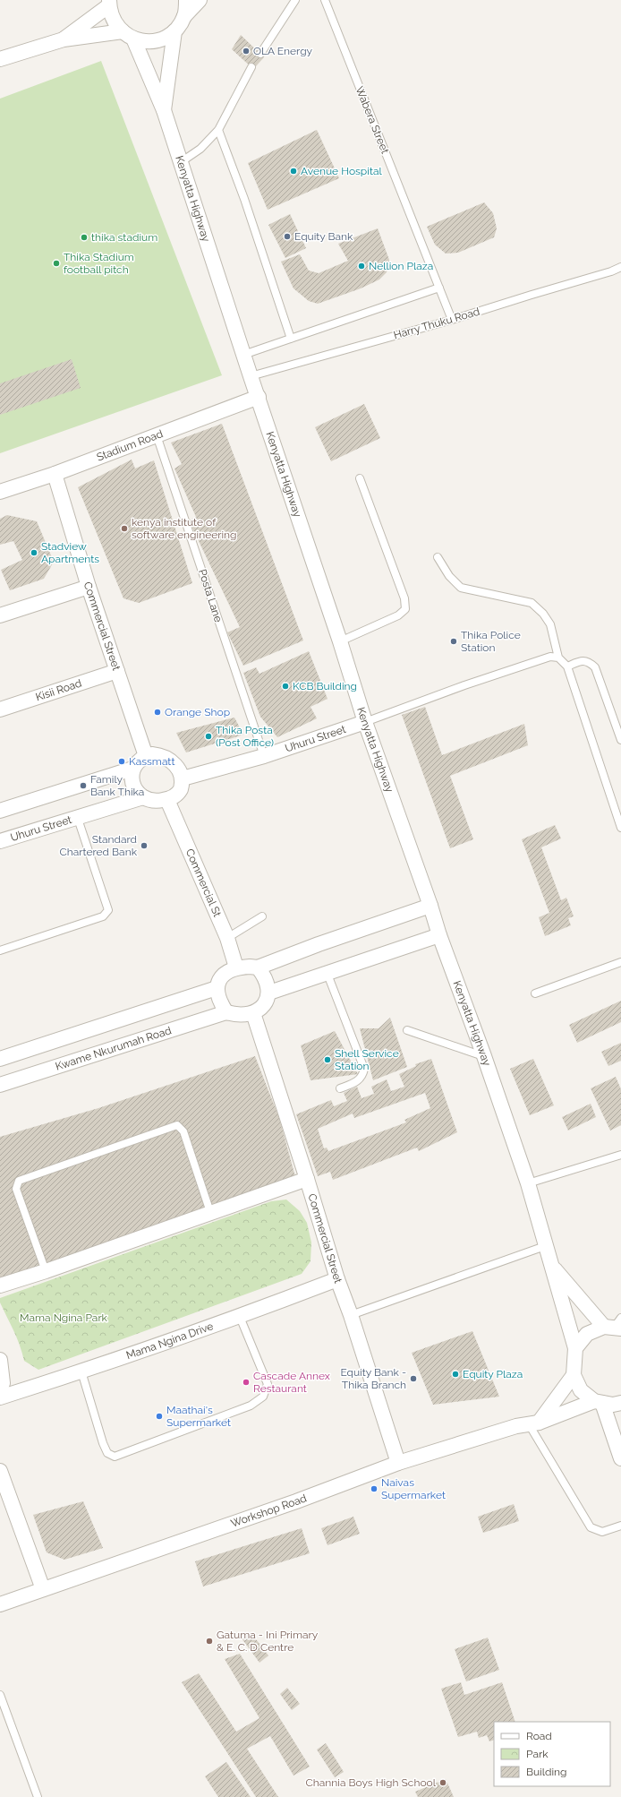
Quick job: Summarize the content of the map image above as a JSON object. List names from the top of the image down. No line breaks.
{"streets":{"street":["Kenyatta Highway","Stadium Road","Commercial Street","Kisii Road","Uhuru Street","Commercial St","Kwame Nkurumah Road","Mama Ngina Drive","Workshop Road"],"lane":["Wabera Street","Harry Thuku Road","Posta Lane"]},"crossings":[["Wabera Street","Harry Thuku Road"],["Kenyatta Highway","Harry Thuku Road"],["Kenyatta Highway","Stadium Road"],["Kenyatta Highway","Uhuru Street"],["Stadium Road","Posta Lane"],["Stadium Road","Commercial Street"],["Posta Lane","Uhuru Street"],["Commercial Street","Kisii Road"],["Commercial Street","Uhuru Street"],["Commercial Street","Commercial St"],["Commercial Street","Kwame Nkurumah Road"],["Commercial Street","Mama Ngina Drive"],["Commercial Street","Workshop Road"],["Uhuru Street","Commercial St"],["Commercial St","Kwame Nkurumah Road"]],"parks":["Mama Ngina Park"],"places":["OLA Energy","Avenue Hospital","Equity Bank","thika stadium","Thika Stadium football pitch","Nellion Plaza","kenya institute of software engineering","Stadview Apartments","Thika Police Station","KCB Building","Orange Shop","Thika Posta (Post Office)","Kassmatt","Family Bank Thika","Standard Chartered Bank","Shell Service Station","Equity Plaza","Equity Bank - Thika Branch","Cascade Annex Restaurant","Maathai's Supermarket","Naivas Supermarket","Gatuma - Ini Primary & E. C. D Centre","Channia Boys High School"],"legend":["Road","Park","Building"]}
